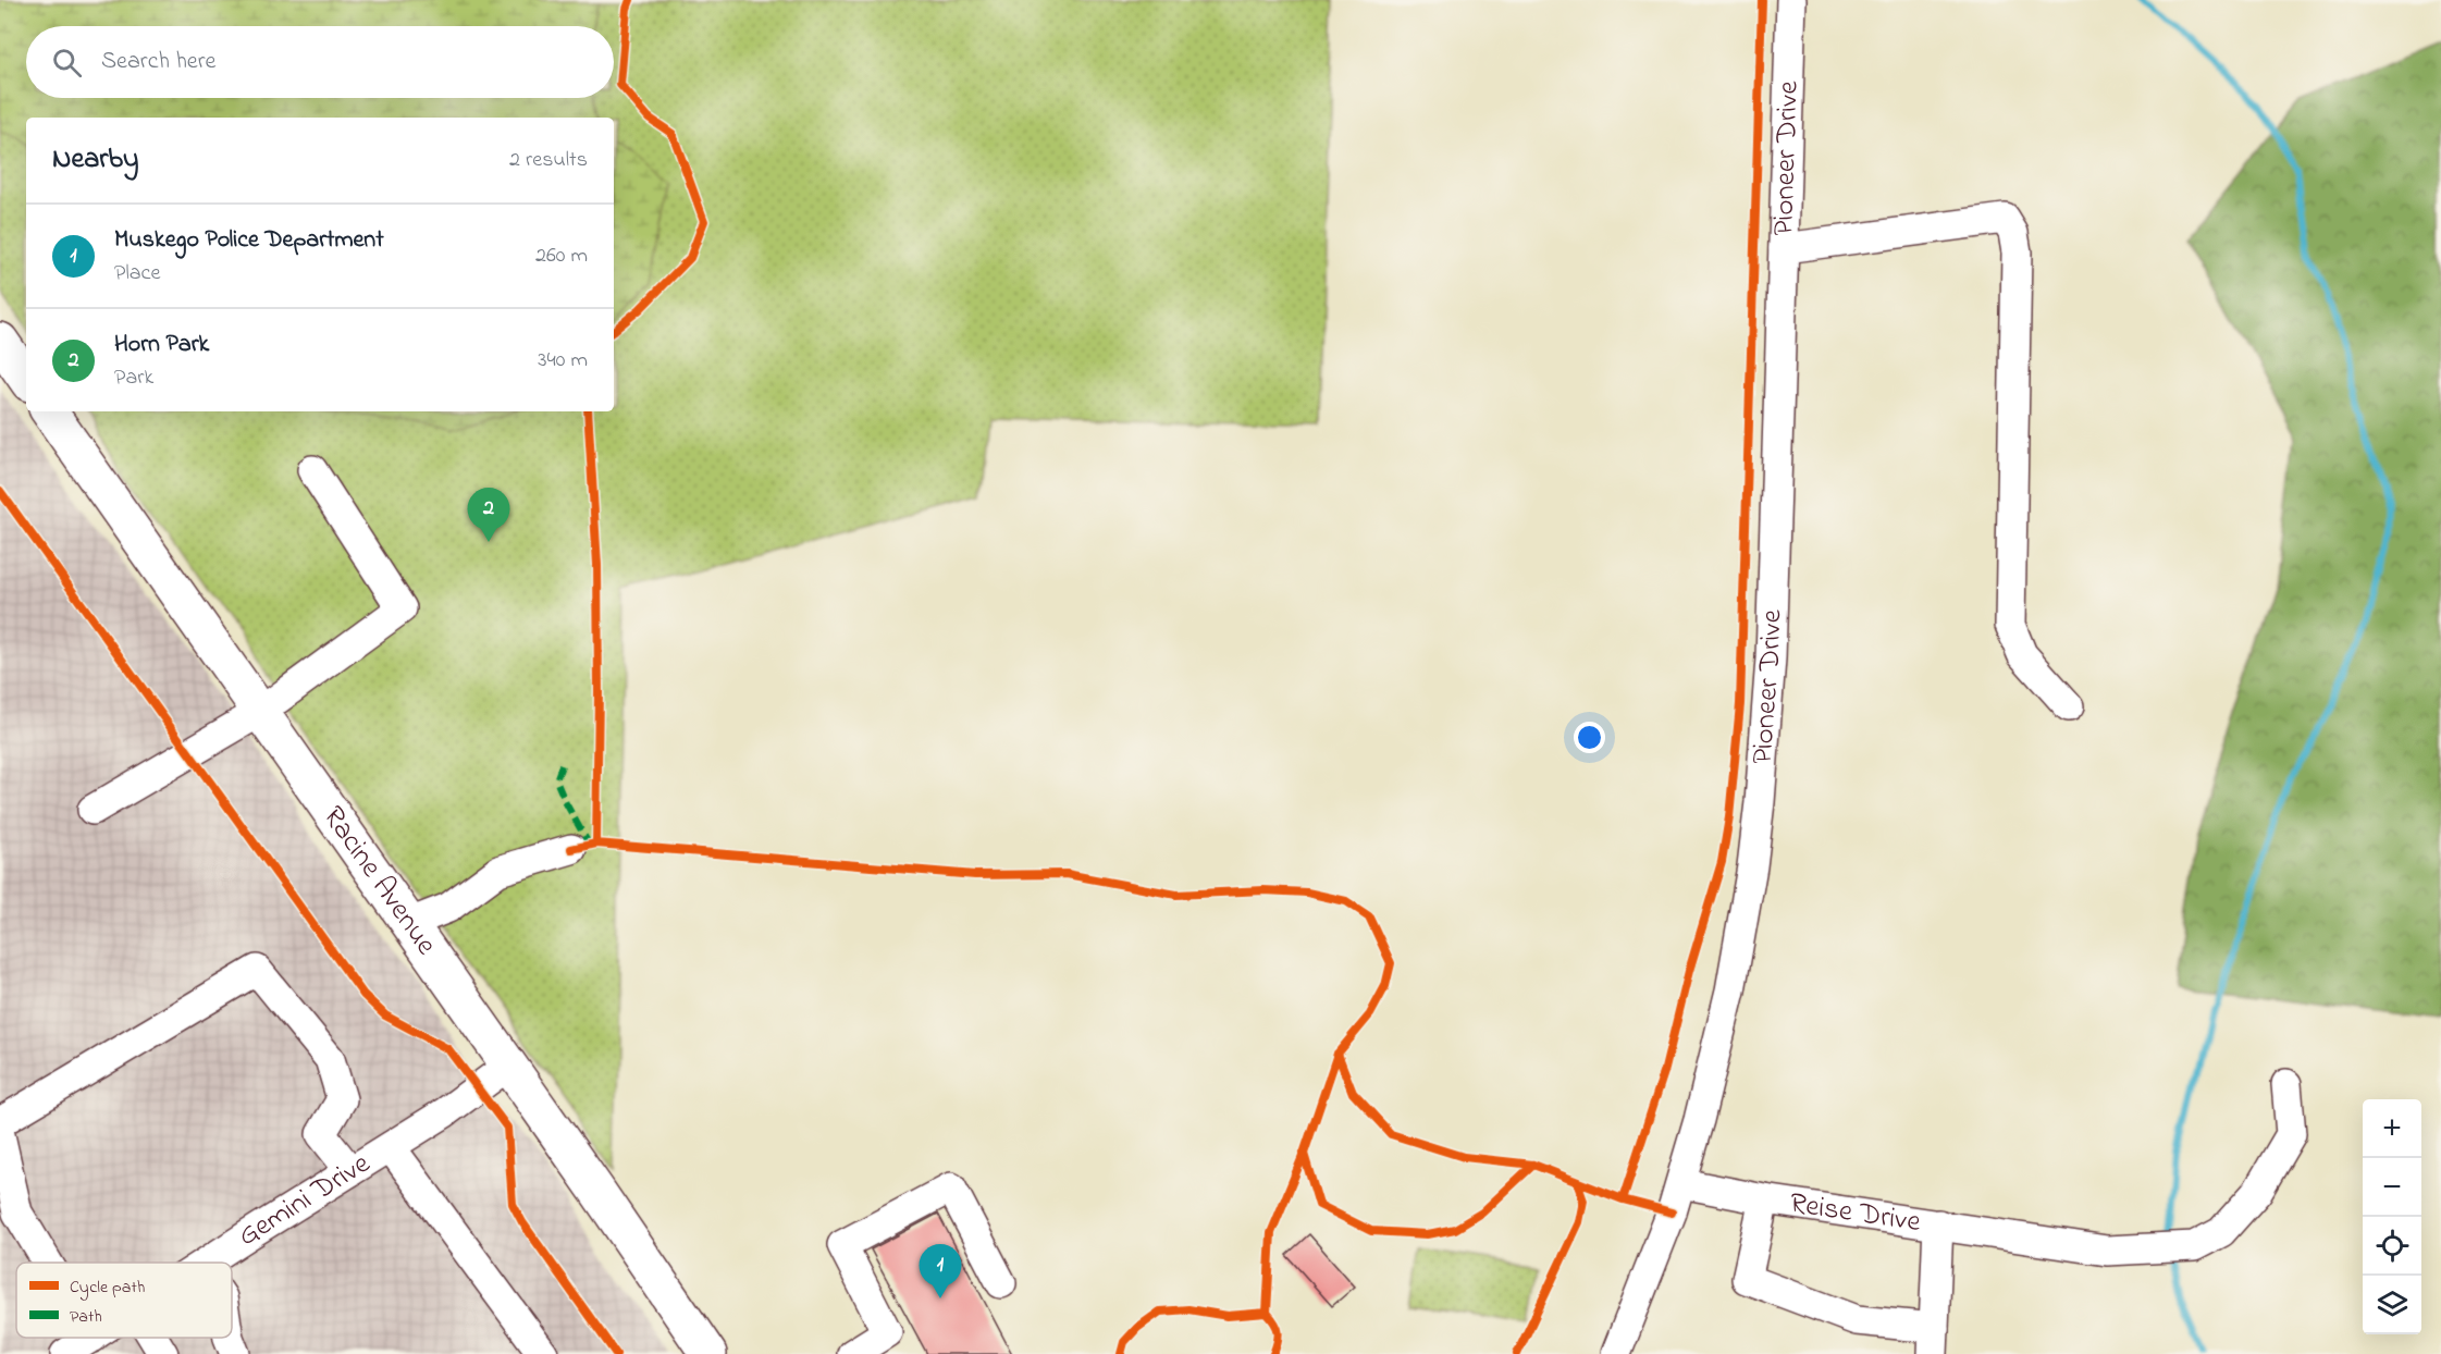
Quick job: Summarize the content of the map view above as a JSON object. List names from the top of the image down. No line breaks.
{"streets":{"main road":["Racine Avenue"],"street":["Pioneer Drive","Gemini Drive","Reise Drive"]},"crossings":[["Pioneer Drive","Reise Drive"],["Racine Avenue","Gemini Drive"]],"legend":["Cycle path","Path"],"page":{"search":"Search here","heading":["Nearby","2 results"],"list":[{"mark":"1","name":"Muskego Police Department","note":"Place","value":"260 m"},{"mark":"2","name":"Horn Park","note":"Park","value":"340 m"}],"pins":["2","1"],"map_buttons":["+","−"]}}
